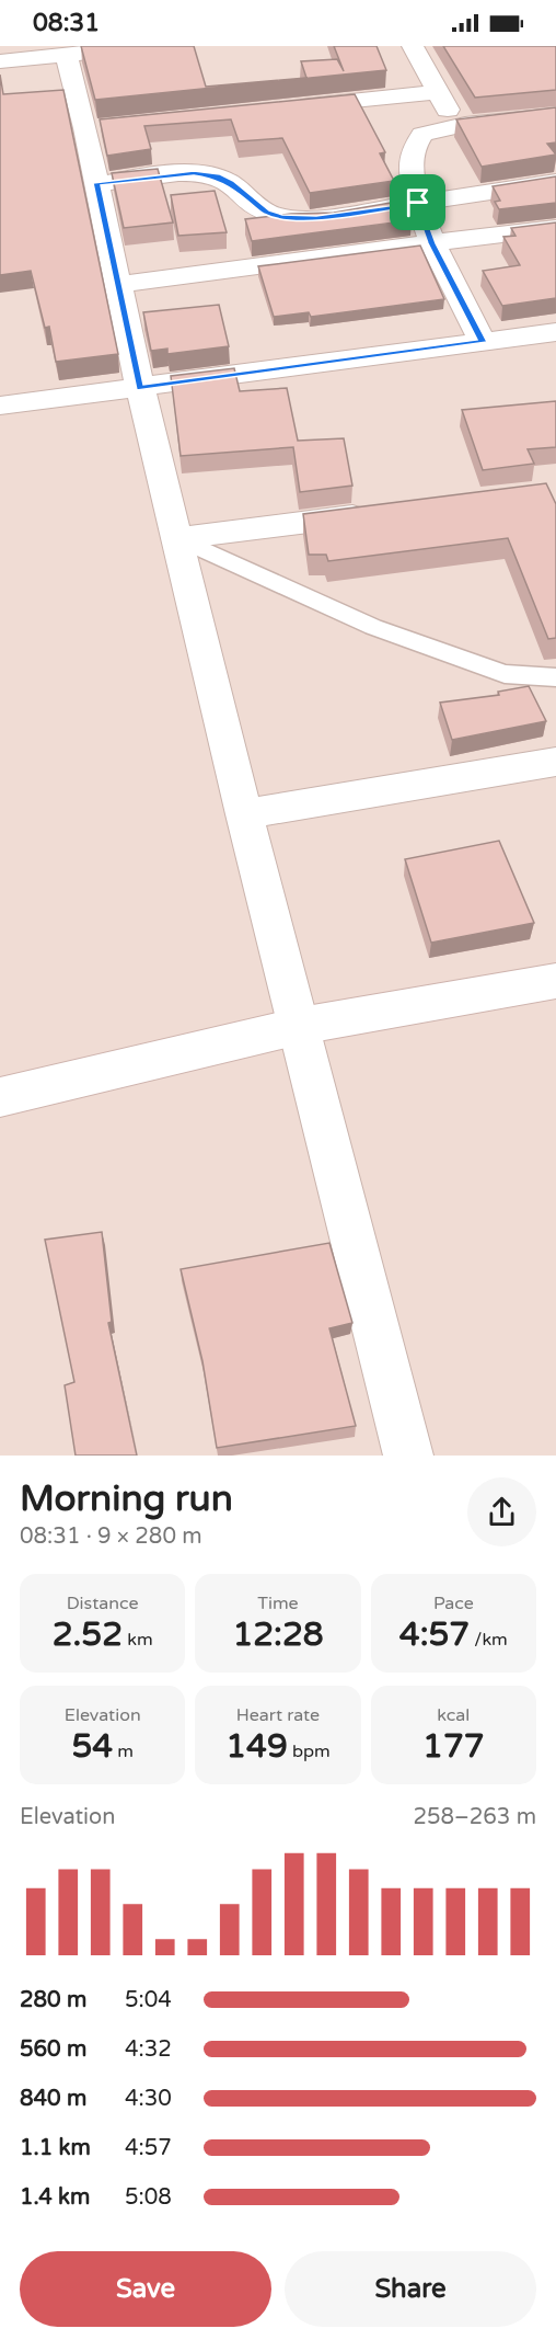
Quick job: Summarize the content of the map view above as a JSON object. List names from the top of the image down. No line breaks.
{"page":{"status":"08:31","heading":["Morning run","08:31 · 9 × 280 m"],"stats":[["Distance","2.52 km"],["Time","12:28"],["Pace","4:57 /km"],["Elevation","54 m"],["Heart rate","149 bpm"],["kcal","177"]],"chart":["Elevation","258–263 m"],"list":[{"name":"280 m","note":"5:04"},{"name":"560 m","note":"4:32"},{"name":"840 m","note":"4:30"},{"name":"1.1 km","note":"4:57"},{"name":"1.4 km","note":"5:08"}],"buttons":["Save","Share"]}}
